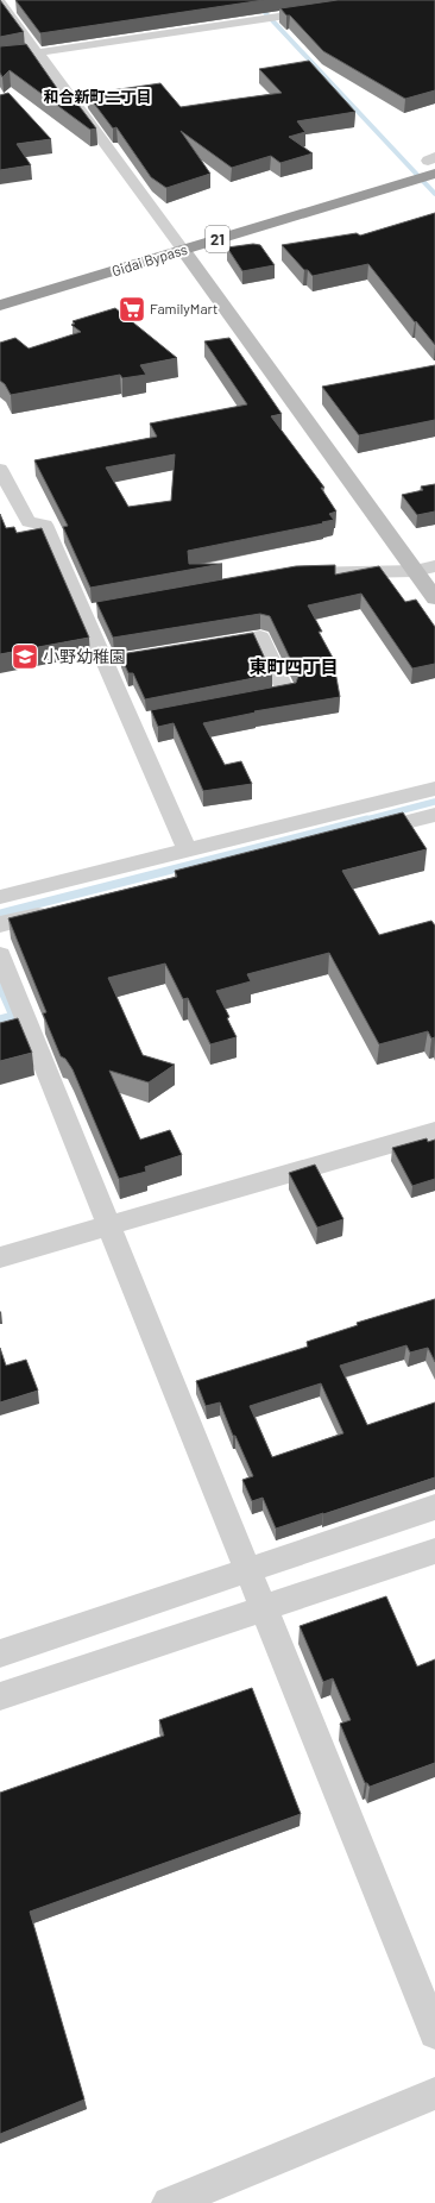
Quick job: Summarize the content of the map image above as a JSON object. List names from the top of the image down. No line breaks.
{"streets":{"highway":["21","Gidai Bypass"]},"districts":["和合新町二丁目","東町四丁目"],"places":{"supermarket":["FamilyMart"],"school or university":["小野幼稚園"]}}
